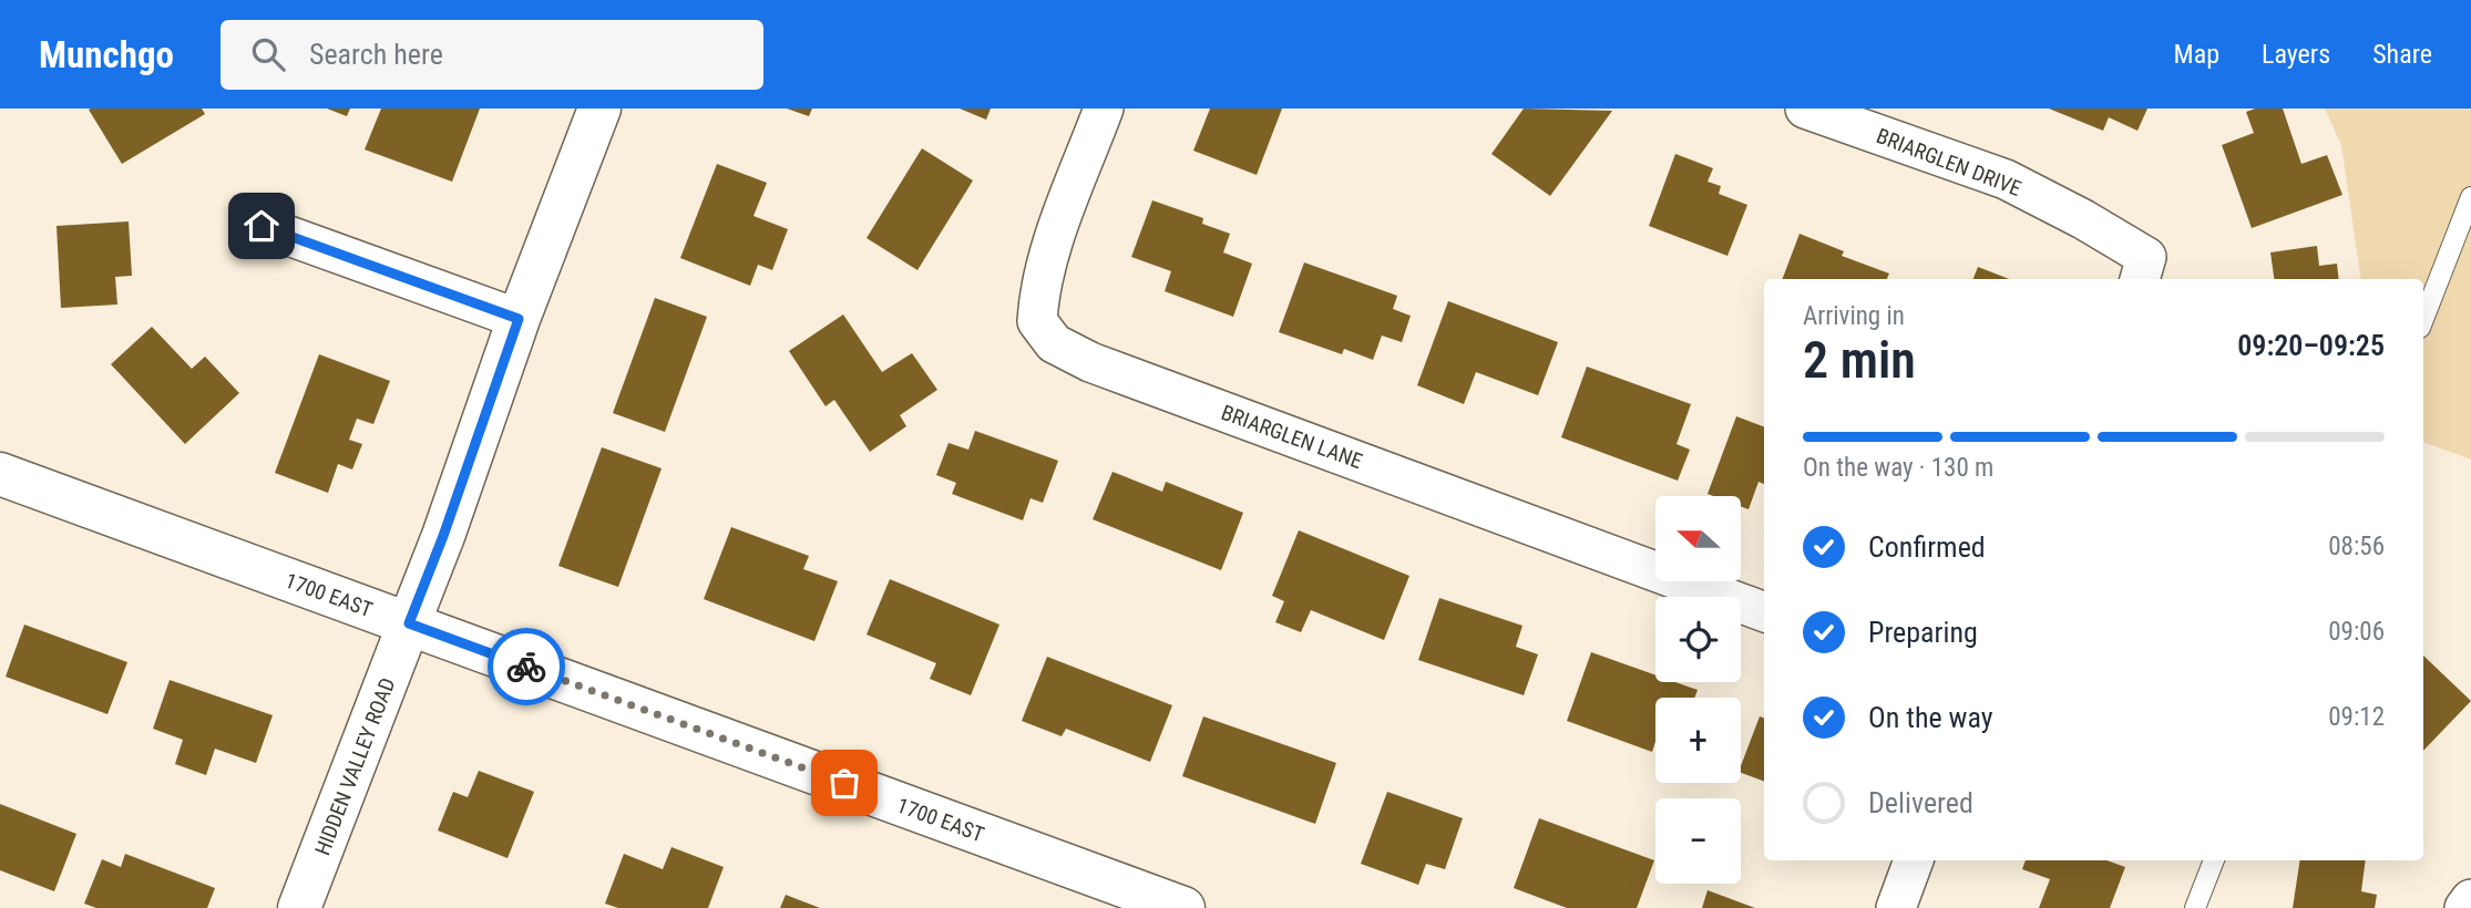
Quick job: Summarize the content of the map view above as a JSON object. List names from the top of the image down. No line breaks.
{"streets":{"main road":["1700 EAST","HIDDEN VALLEY ROAD"],"street":["BRIARGLEN DRIVE","BRIARGLEN LANE"]},"crossings":[["1700 EAST","HIDDEN VALLEY ROAD"]],"north":"left","page":{"header":"Munchgo","search":"Search here","nav":["Map","Layers","Share"],"heading":["2 min","Arriving in","09:20–09:25"],"bar":"On the way · 130 m","map_buttons":["+","−"],"list":[["Confirmed","08:56"],["Preparing","09:06"],["On the way","09:12"],"Delivered"]}}
